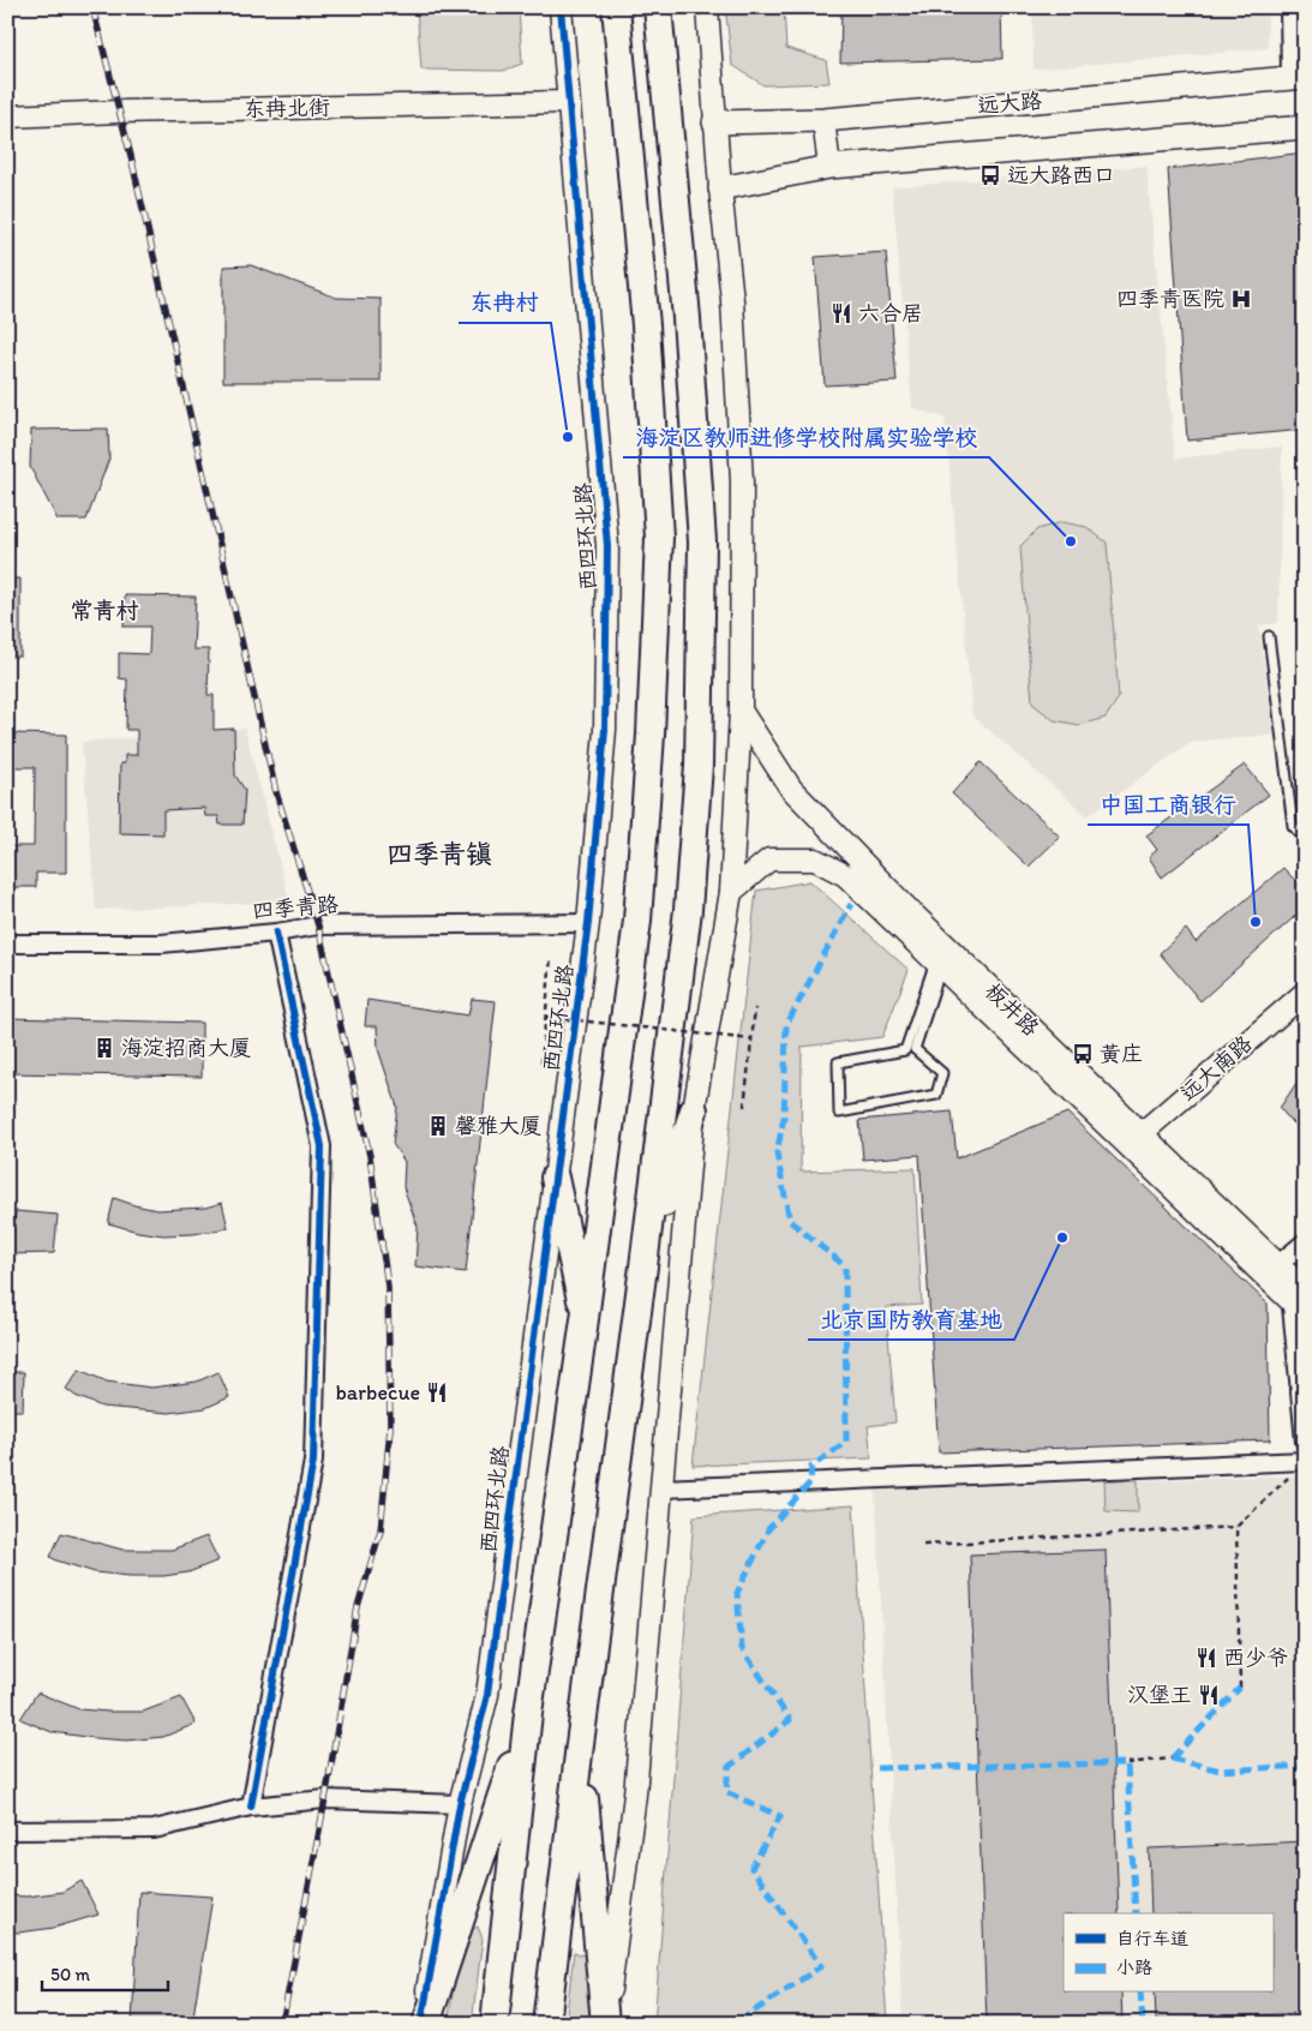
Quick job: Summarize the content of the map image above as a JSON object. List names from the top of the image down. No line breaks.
{"streets":{"main road":["远大路"],"street":["东冉北街","西四环北路","四季青路","板井路","远大南路"]},"crossings":[["东冉北街","西四环北路"],["西四环北路","四季青路"],["板井路","远大南路"]],"districts":["常青村","四季青镇"],"places":{"bus stop":["远大路西口","黄庄"],"hospital":["四季青医院"],"restaurant":["六合居","barbecue","西少爷","汉堡王"],"other":["东冉村","海淀区教师进修学校附属实验学校","中国工商银行","北京国防教育基地"],"building":["海淀招商大厦","馨雅大厦"]},"legend":["自行车道","小路"],"scale_bar":"50 m"}
